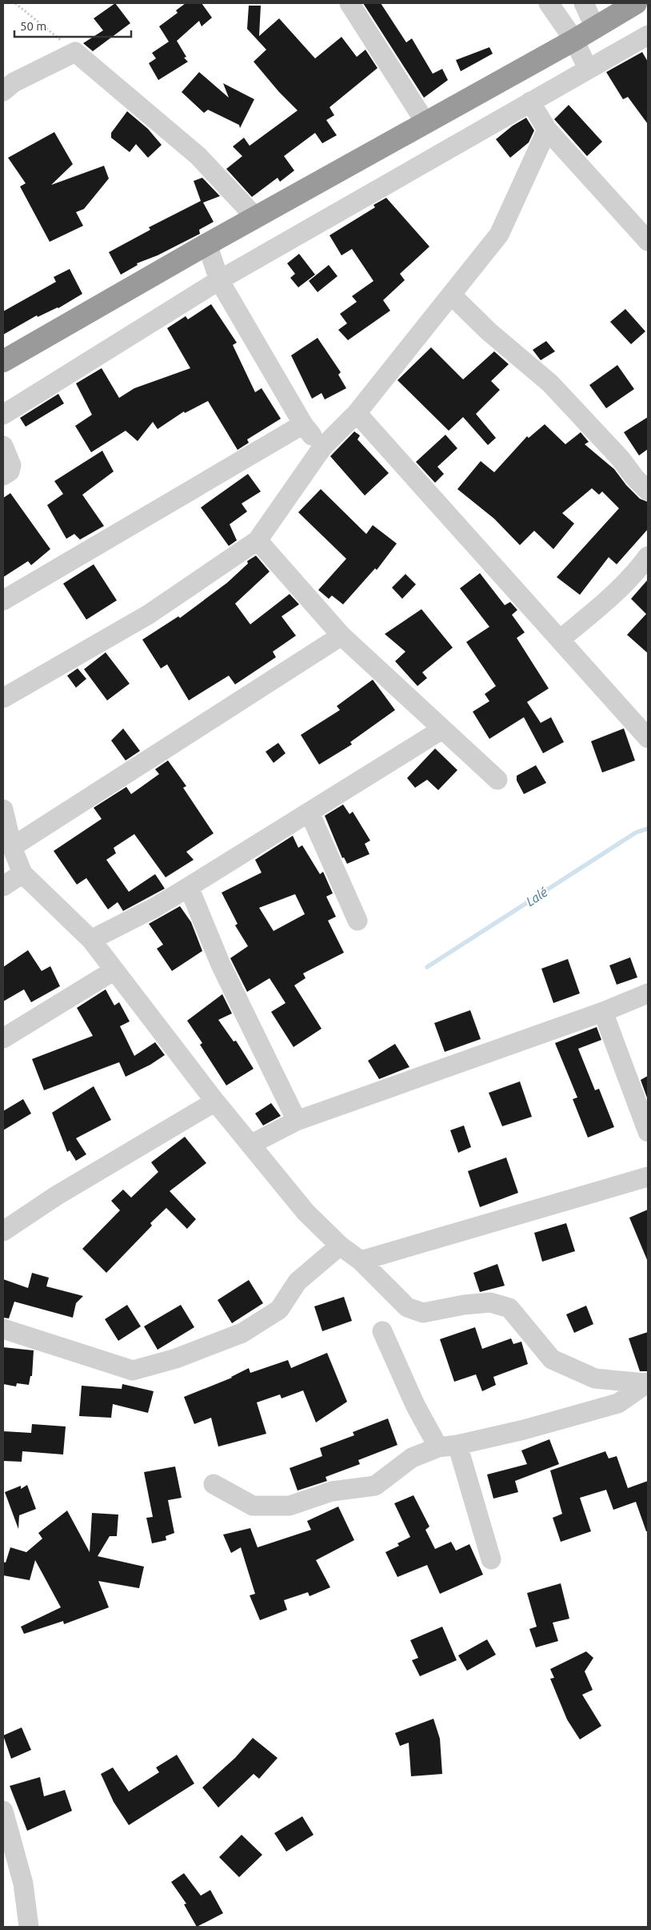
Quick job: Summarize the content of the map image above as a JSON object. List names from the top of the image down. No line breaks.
{"water":["Lalé"],"scale_bar":"50 m"}
